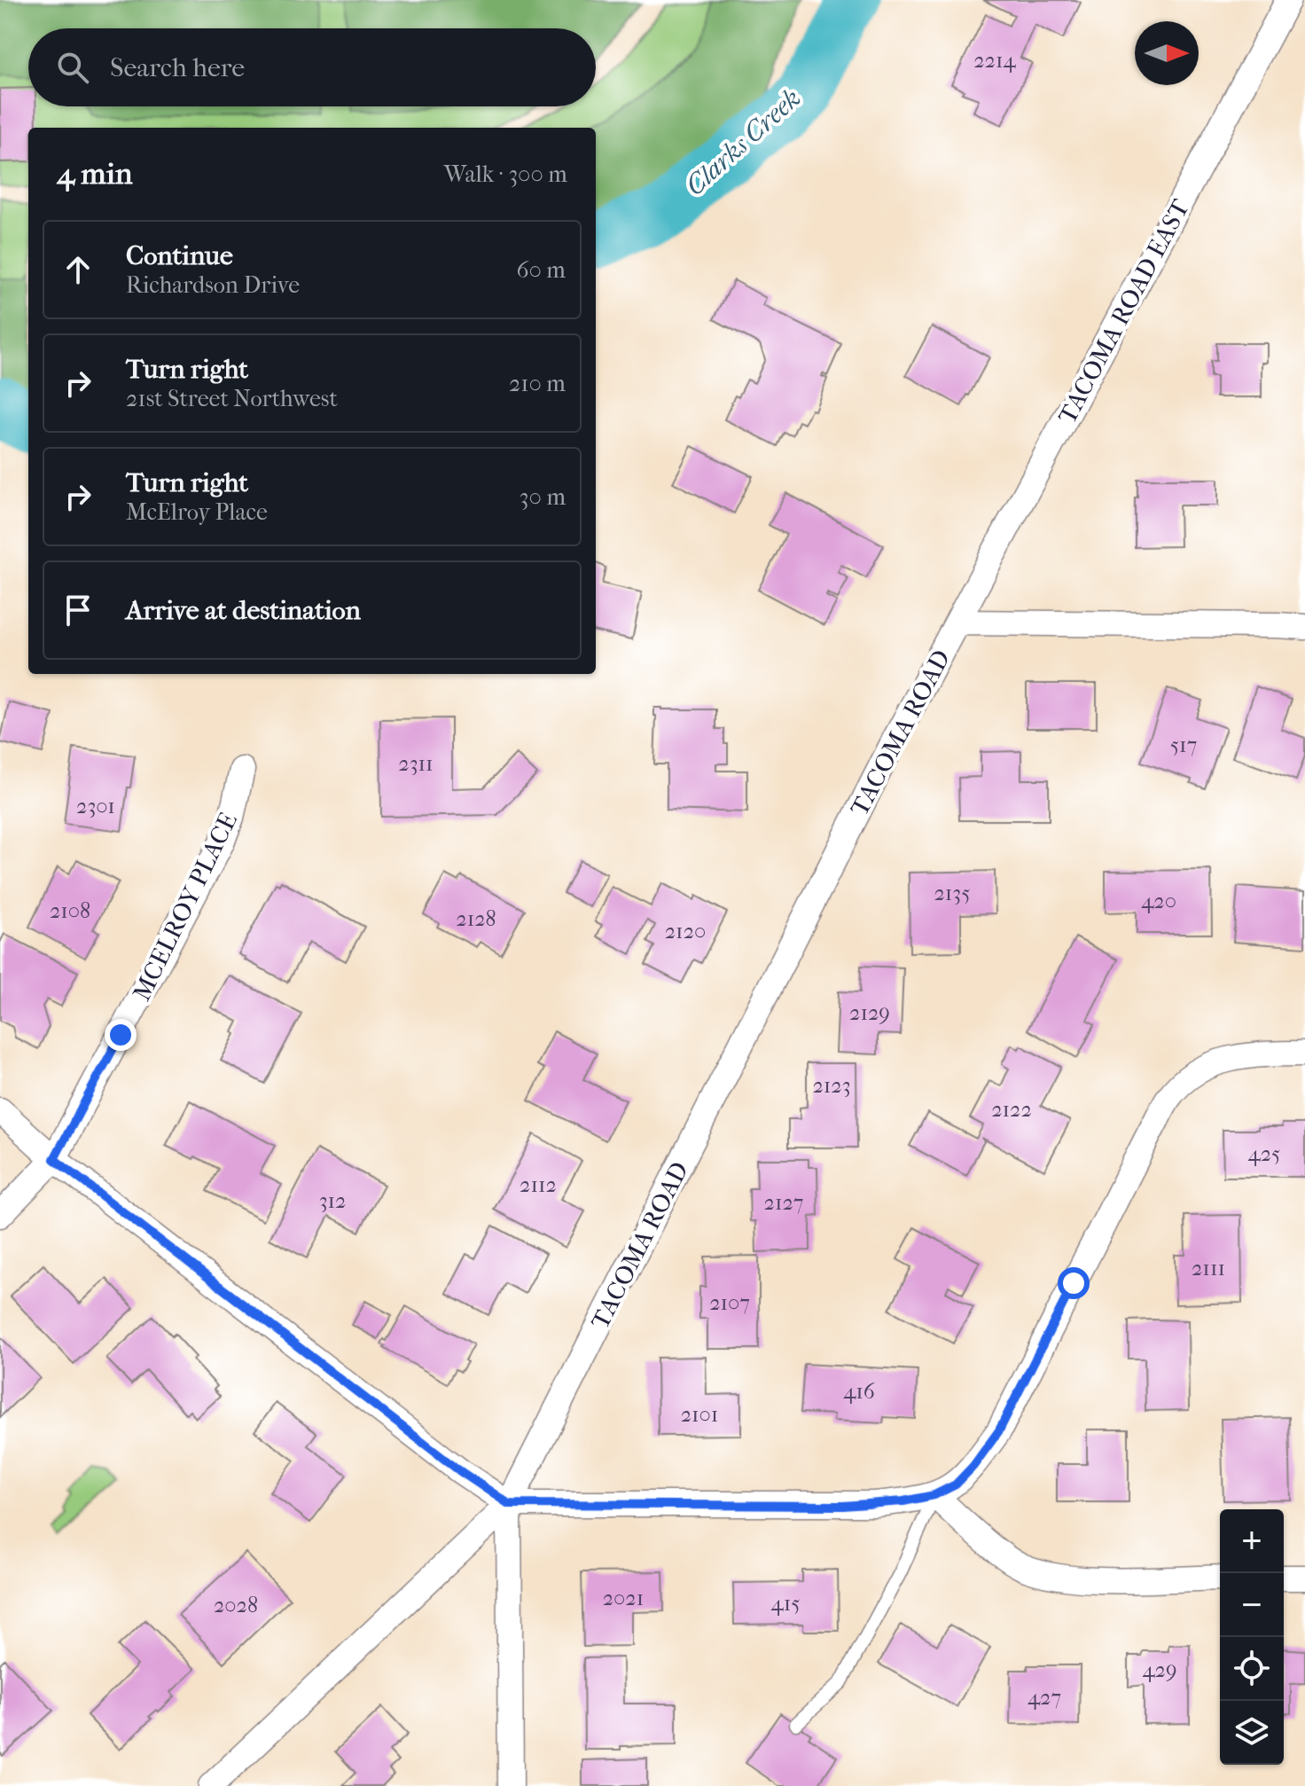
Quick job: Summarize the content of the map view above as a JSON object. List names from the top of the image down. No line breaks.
{"streets":{"street":["TACOMA ROAD EAST","TACOMA ROAD","MCELROY PLACE"]},"crossings":[["TACOMA ROAD EAST","TACOMA ROAD"]],"water":["Clarks Creek"],"house_numbers":["2214","517","2311","2301","2135","420","2108","2128","2120","2129","2123","2122","425","2112","312","2127","2111","2107","416","2101","2021","415","2028","429","427"],"north":"right","page":{"search":"Search here","heading":["4 min","Walk · 300 m"],"list":[["Continue","Richardson Drive","60 m"],["Turn right","21st Street Northwest","210 m"],["Turn right","McElroy Place","30 m"],"Arrive at destination"],"map_buttons":["+","−"]}}
